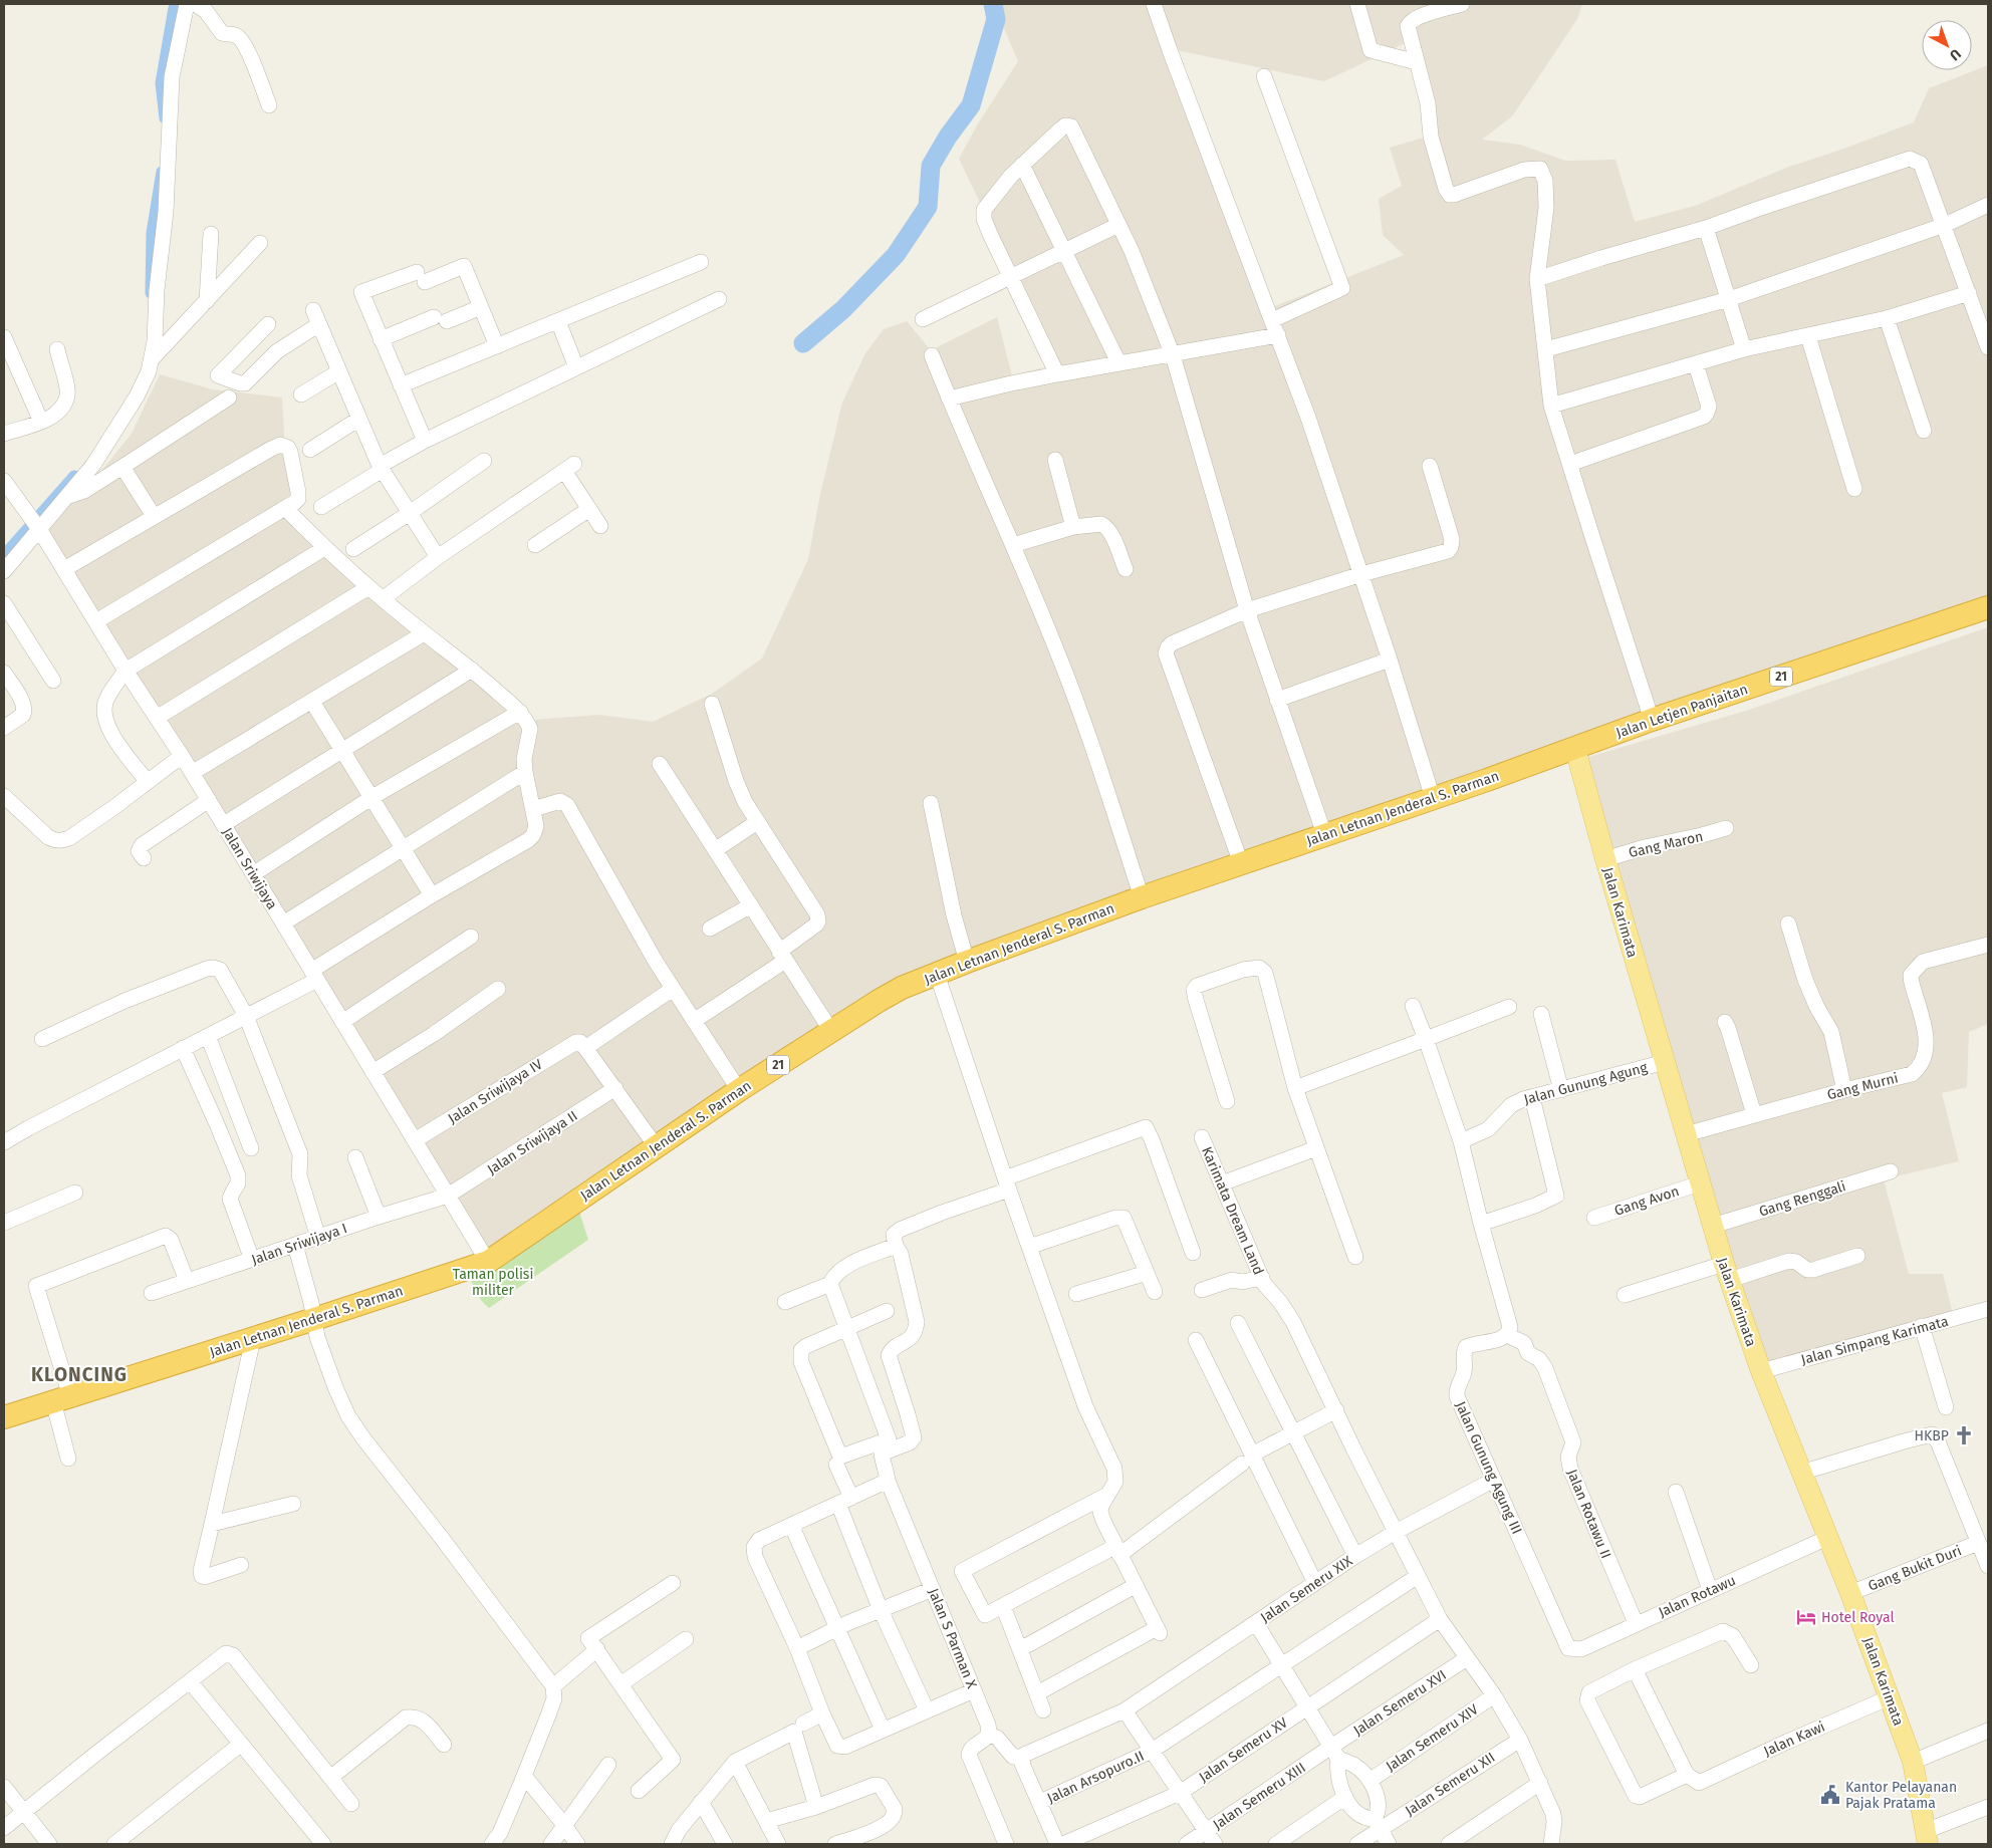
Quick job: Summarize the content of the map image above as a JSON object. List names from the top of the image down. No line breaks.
{"streets":{"highway":["21","Jalan Letjen Panjaitan","Jalan Letnan Jenderal S. Parman"],"main road":["Jalan Karimata"],"street":["Gang Maron","Jalan Sriwijaya","Jalan Gunung Agung","Gang Murni","Jalan Sriwijaya IV","Jalan Sriwijaya II","Gang Renggali","Gang Avon","Karimata Dream Land","Jalan Sriwijaya I","Jalan Simpang Karimata","Jalan Gunung Agung III","Jalan Rotawu II","Gang Bukit Duri","Jalan Semeru XIX","Jalan Rotawu","Jalan S Parman X","Jalan Semeru XVI","Jalan Semeru XIV","Jalan Kawi","Jalan Semeru XV","Jalan Arsopuro.II","Jalan Semeru XII","Jalan Semeru XIII"]},"crossings":[["Jalan Letjen Panjaitan","Jalan Letnan Jenderal S. Parman"],["Jalan Letjen Panjaitan","Jalan Karimata"],["Jalan Letnan Jenderal S. Parman","Jalan Sriwijaya"],["Jalan Letnan Jenderal S. Parman","Jalan Karimata"],["Gang Maron","Jalan Karimata"],["Jalan Sriwijaya","Jalan Sriwijaya IV"],["Jalan Sriwijaya","Jalan Sriwijaya II"],["Jalan Sriwijaya","Jalan Sriwijaya I"],["Jalan Karimata","Jalan Gunung Agung"],["Jalan Karimata","Gang Murni"],["Jalan Karimata","Gang Renggali"],["Jalan Karimata","Gang Avon"],["Jalan Karimata","Jalan Simpang Karimata"],["Jalan Karimata","Gang Bukit Duri"],["Jalan Karimata","Jalan Rotawu"],["Jalan Karimata","Jalan Kawi"],["Jalan Sriwijaya II","Jalan Sriwijaya I"],["Karimata Dream Land","Jalan Semeru XIX"],["Karimata Dream Land","Jalan Semeru XVI"],["Karimata Dream Land","Jalan Semeru XIV"],["Karimata Dream Land","Jalan Semeru XV"],["Karimata Dream Land","Jalan Arsopuro.II"],["Karimata Dream Land","Jalan Semeru XII"],["Jalan Gunung Agung III","Jalan Rotawu II"],["Jalan Gunung Agung III","Jalan Semeru XIX"],["Jalan Gunung Agung III","Jalan Rotawu"],["Jalan Rotawu II","Jalan Rotawu"],["Jalan Semeru XVI","Jalan Semeru XIII"],["Jalan Semeru XV","Jalan Arsopuro.II"]],"districts":["KLONCING"],"parks":["Taman polisi militer"],"places":{"church":["HKBP"],"hotel":["Hotel Royal"],"public building":["Kantor Pelayanan Pajak Pratama"]},"north":"bottom right"}
